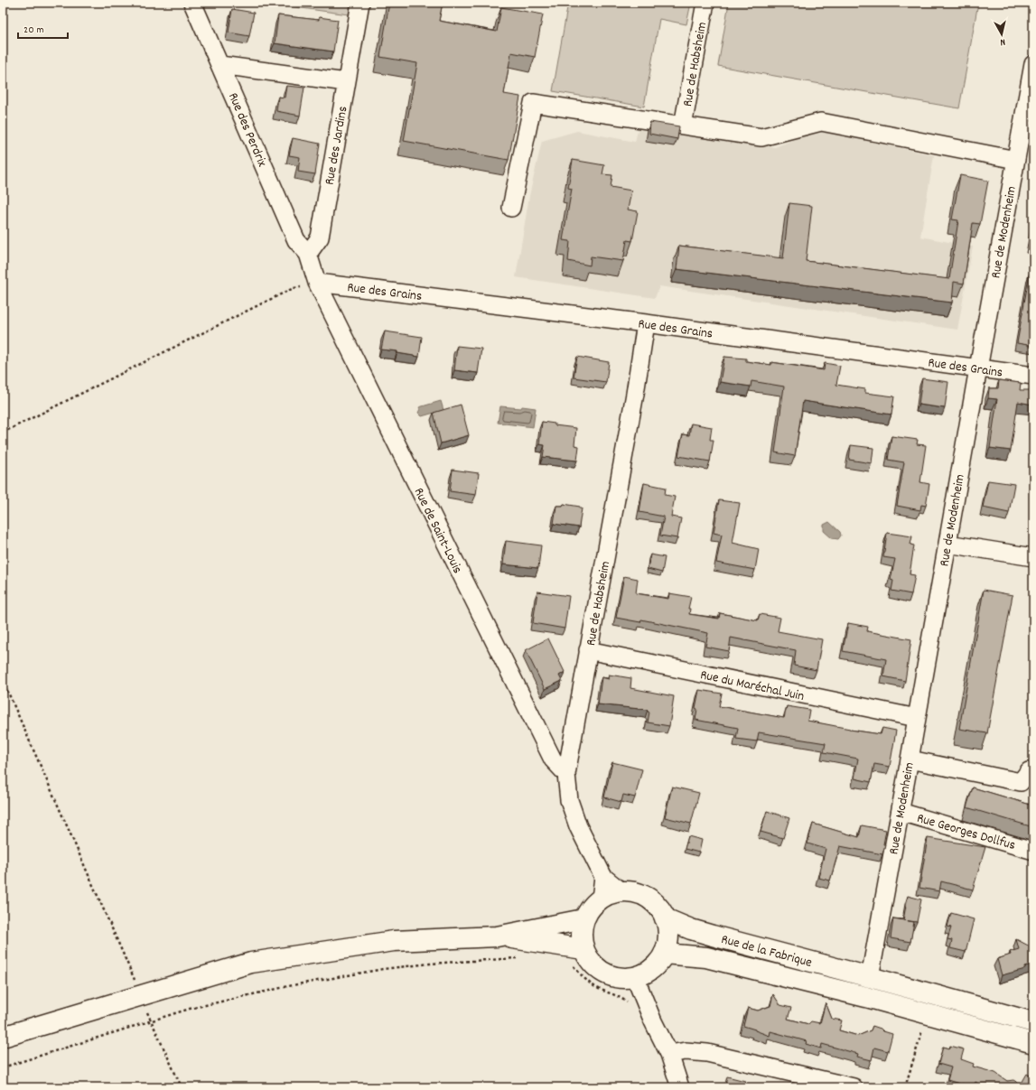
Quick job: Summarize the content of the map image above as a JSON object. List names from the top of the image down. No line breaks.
{"streets":{"main road":["Rue de la Fabrique"],"street":["Rue de Habsheim","Rue des Perdrix","Rue des Jardins","Rue de Modenheim","Rue des Grains","Rue de Saint-Louis","Rue du Maréchal Juin","Rue Georges Dollfus"]},"crossings":[["Rue de Habsheim","Rue des Grains"],["Rue de Habsheim","Rue de Saint-Louis"],["Rue de Habsheim","Rue du Maréchal Juin"],["Rue de Habsheim","Rue de la Fabrique"],["Rue des Perdrix","Rue des Jardins"],["Rue de Modenheim","Rue des Grains"],["Rue de Modenheim","Rue du Maréchal Juin"],["Rue de Modenheim","Rue Georges Dollfus"],["Rue de Modenheim","Rue de la Fabrique"],["Rue des Grains","Rue de Saint-Louis"]],"scale_bar":"20 m","north":"bottom"}
